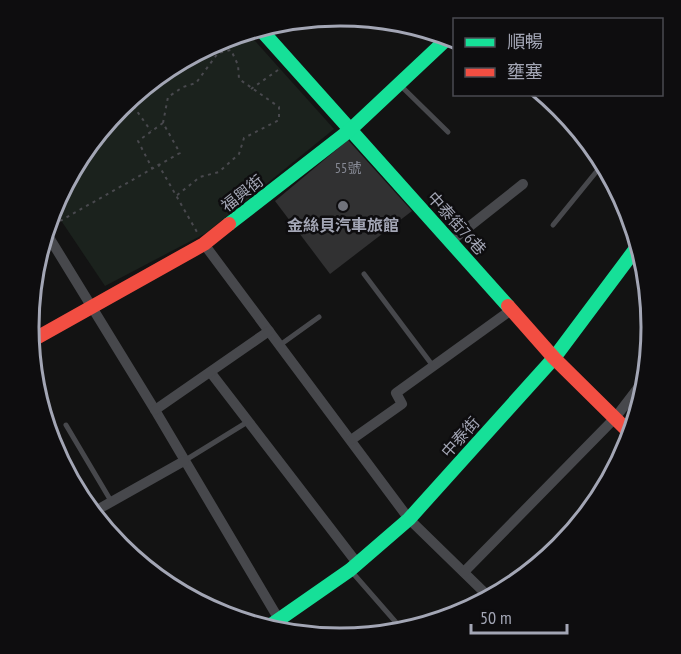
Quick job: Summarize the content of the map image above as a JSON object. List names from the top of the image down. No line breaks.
{"streets":{"street":["福興街","中泰街76巷","中泰街"]},"crossings":[["福興街","中泰街76巷"],["中泰街76巷","中泰街"]],"places":["金絲貝汽車旅館"],"house_numbers":["55號"],"legend":["順暢","壅塞"],"scale_bar":"50 m"}
